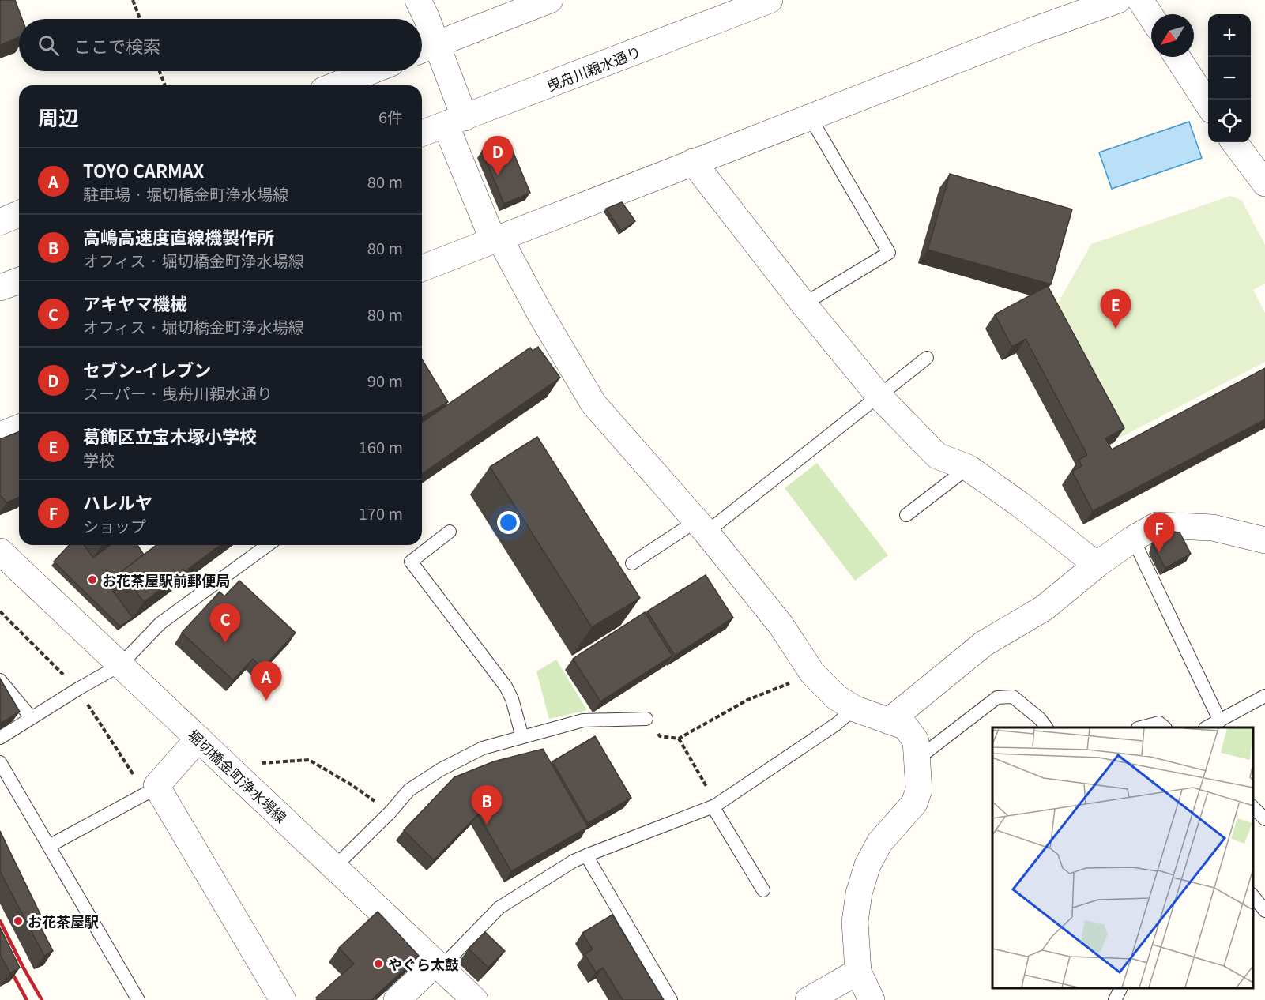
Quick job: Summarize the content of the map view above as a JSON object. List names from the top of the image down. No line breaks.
{"streets":{"street":["曳舟川親水通り","堀切橋金町浄水場線"]},"places":["お花茶屋駅前郵便局","お花茶屋駅","やぐら太鼓"],"north":"bottom left","page":{"map_buttons":["+","−"],"search":"ここで検索","heading":["周辺","6件"],"pins":["D","E","F","C","A","B"],"list":[{"mark":"A","name":"TOYO CARMAX","note":"駐車場 · 堀切橋金町浄水場線","value":"80 m"},{"mark":"B","name":"高嶋高速度直線機製作所","note":"オフィス · 堀切橋金町浄水場線","value":"80 m"},{"mark":"C","name":"アキヤマ機械","note":"オフィス · 堀切橋金町浄水場線","value":"80 m"},{"mark":"D","name":"セブン-イレブン","note":"スーパー · 曳舟川親水通り","value":"90 m"},{"mark":"E","name":"葛飾区立宝木塚小学校","note":"学校","value":"160 m"},{"mark":"F","name":"ハレルヤ","note":"ショップ","value":"170 m"}]}}
